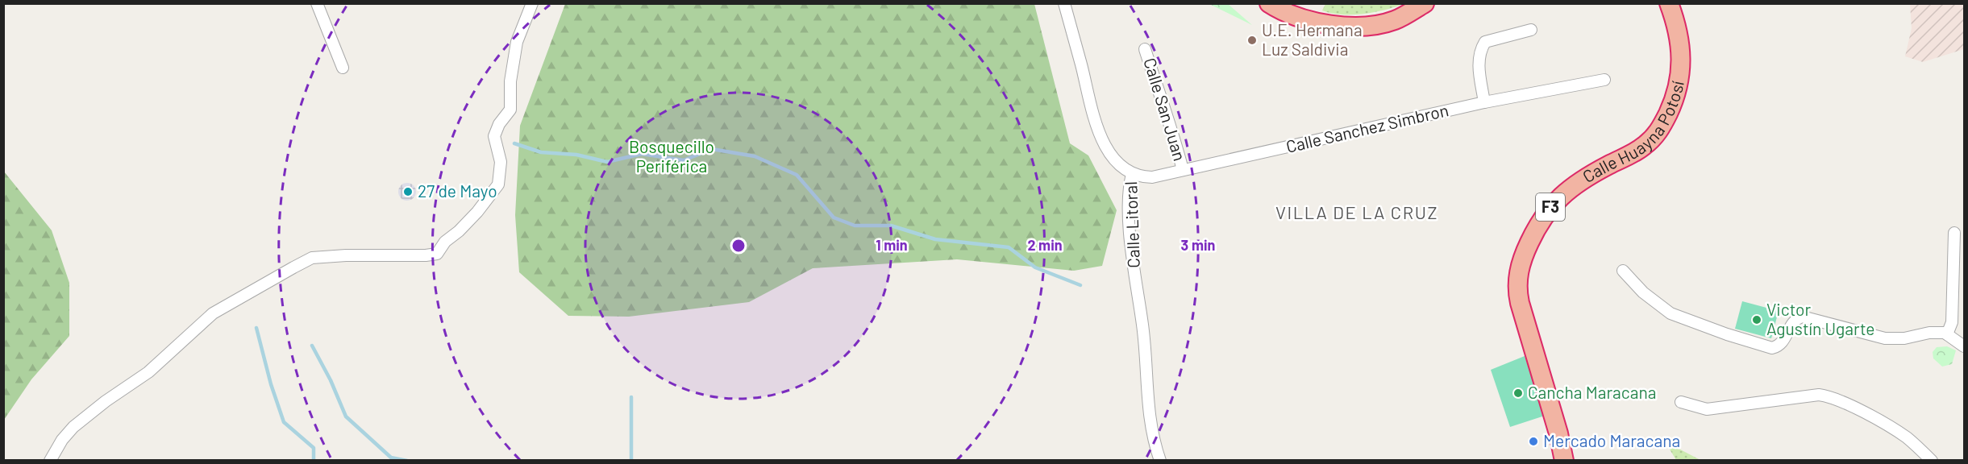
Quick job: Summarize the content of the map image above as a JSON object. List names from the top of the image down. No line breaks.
{"streets":{"highway":["Calle Huayna Potosí","F3"],"street":["Calle San Juan","Calle Sanchez Simbron","Calle Litoral"]},"crossings":[["Calle San Juan","Calle Sanchez Simbron"],["Calle Sanchez Simbron","Calle Litoral"]],"districts":["VILLA DE LA CRUZ"],"parks":["Bosquecillo Periférica"],"places":["U.E. Hermana Luz Saldivia","27 de Mayo","Victor Agustín Ugarte","Cancha Maracana","Mercado Maracana"],"rings":["1 min","2 min","3 min"]}
